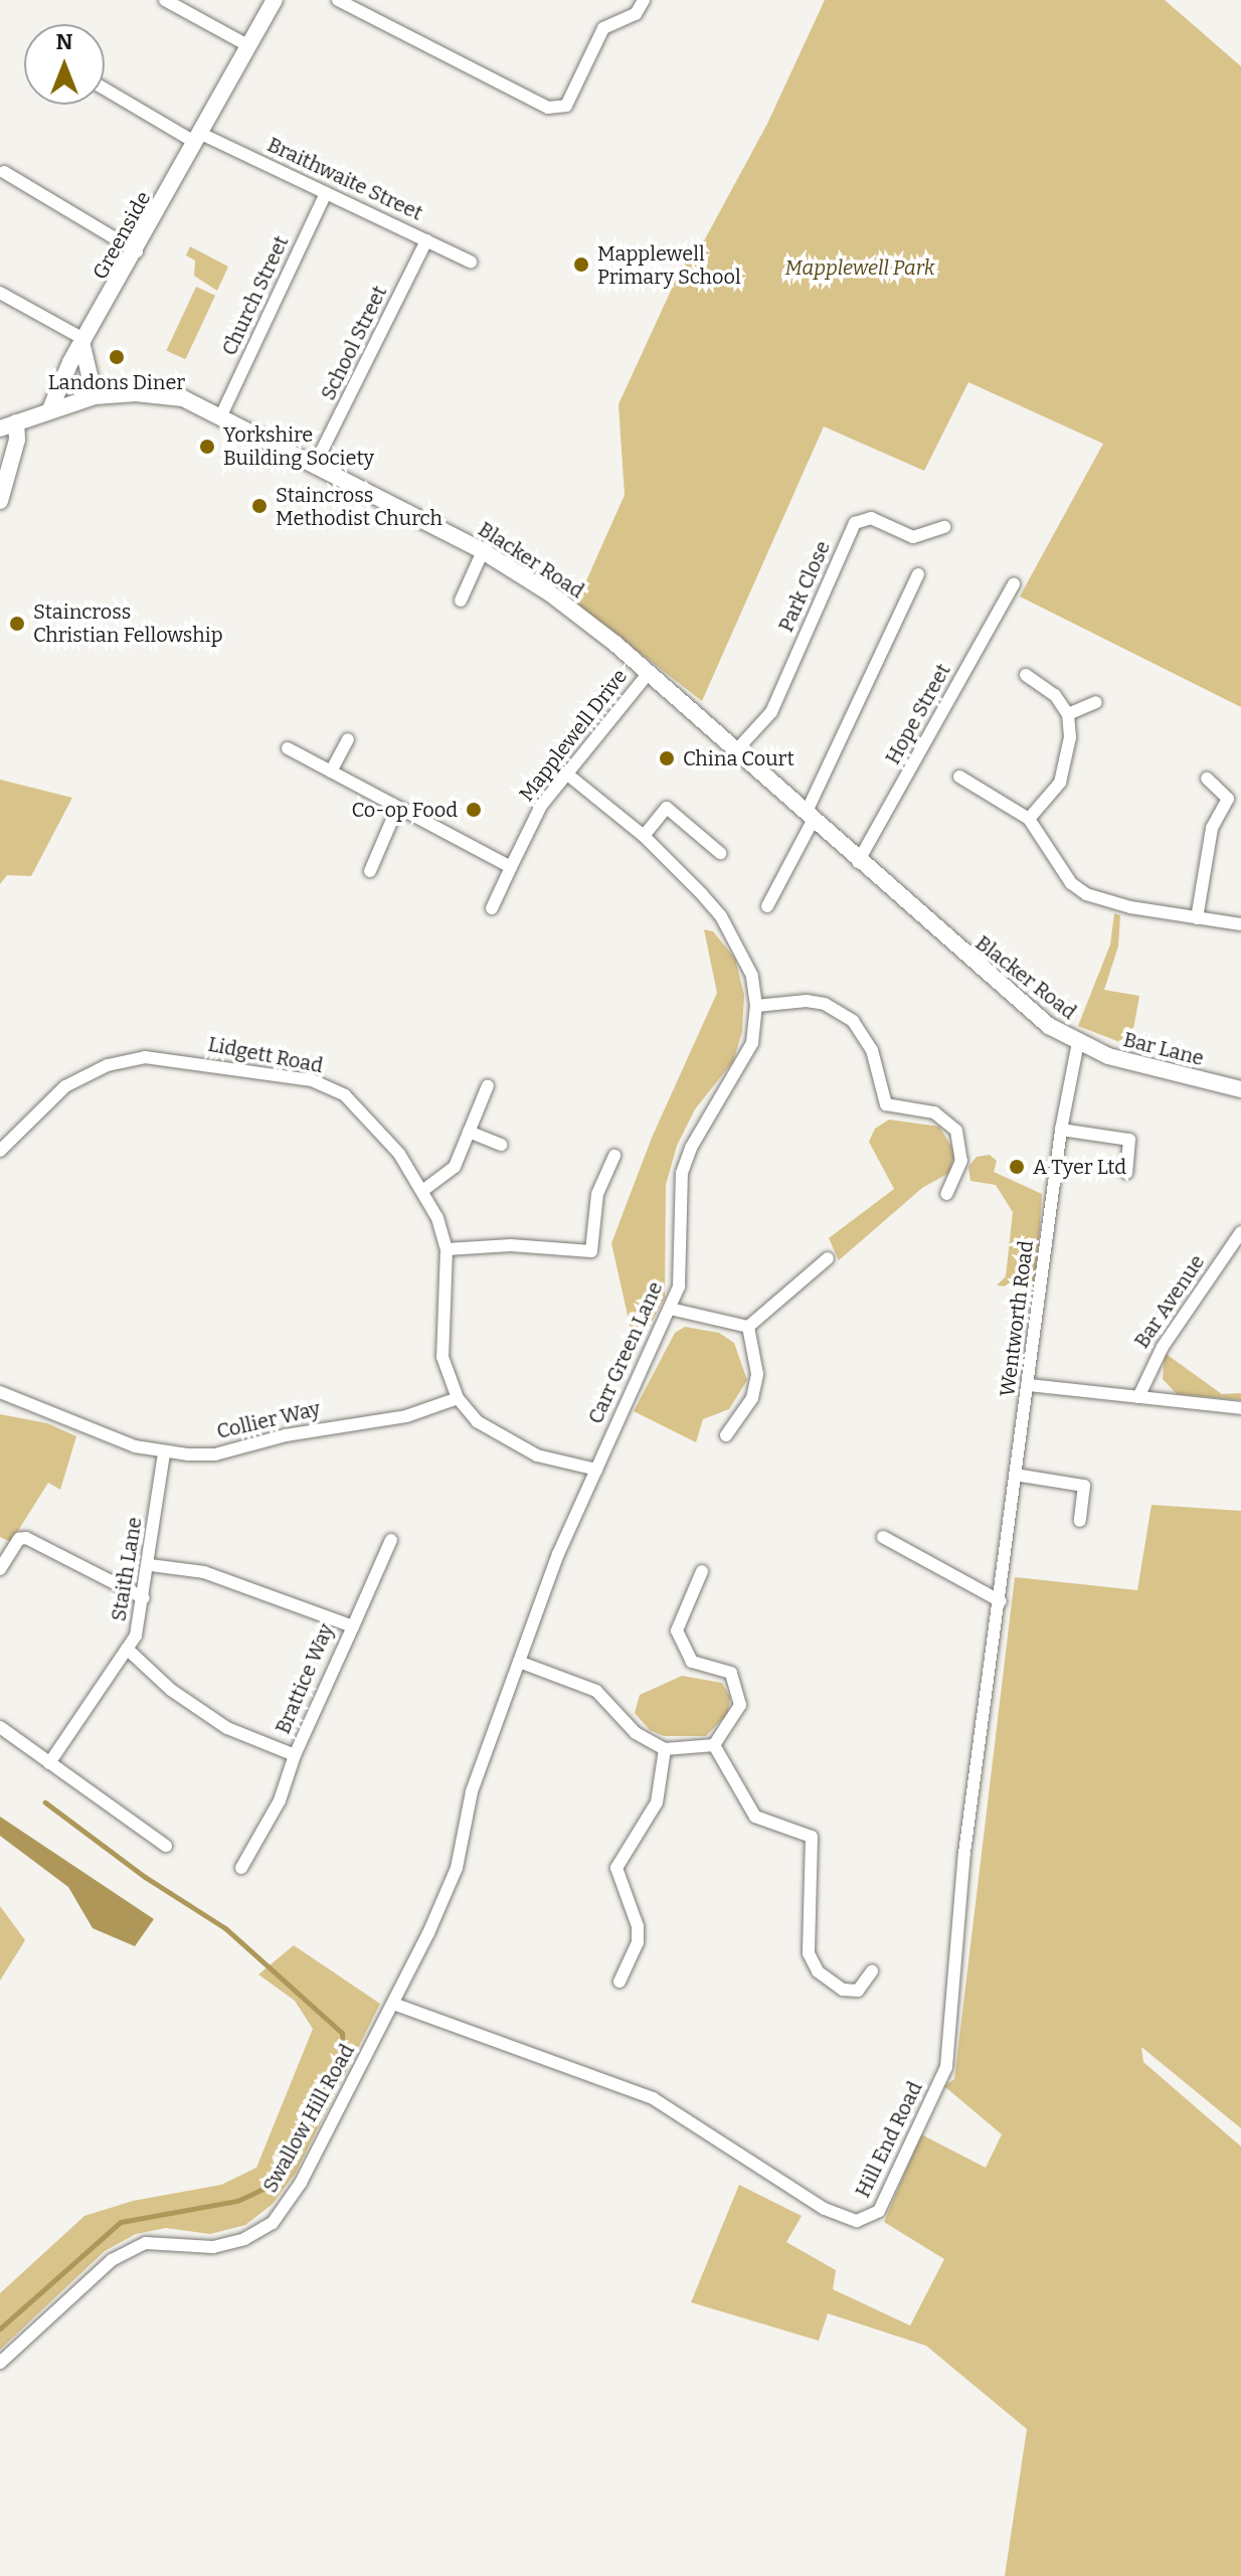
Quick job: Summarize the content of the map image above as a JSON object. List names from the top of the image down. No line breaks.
{"streets":{"main road":["Greenside","Blacker Road","Bar Lane"],"street":["Braithwaite Street","Church Street","School Street","Park Close","Hope Street","Mapplewell Drive","Lidgett Road","Bar Avenue","Wentworth Road","Carr Green Lane","Collier Way","Staith Lane","Brattice Way","Swallow Hill Road","Hill End Road"]},"crossings":[["Braithwaite Street","Greenside"],["Braithwaite Street","Church Street"],["Braithwaite Street","School Street"],["Greenside","Blacker Road"],["Church Street","Blacker Road"],["School Street","Blacker Road"],["Blacker Road","Park Close"],["Blacker Road","Hope Street"],["Blacker Road","Mapplewell Drive"],["Blacker Road","Bar Lane"],["Blacker Road","Wentworth Road"],["Mapplewell Drive","Carr Green Lane"],["Bar Lane","Wentworth Road"],["Lidgett Road","Carr Green Lane"],["Lidgett Road","Collier Way"],["Wentworth Road","Hill End Road"],["Carr Green Lane","Swallow Hill Road"],["Carr Green Lane","Hill End Road"],["Collier Way","Staith Lane"],["Staith Lane","Brattice Way"],["Swallow Hill Road","Hill End Road"]],"parks":["Mapplewell Park"],"places":["Mapplewell Primary School","Landons Diner","Yorkshire Building Society","Staincross Methodist Church","Staincross Christian Fellowship","China Court","Co-op Food","A Tyer Ltd"],"north":"top"}
